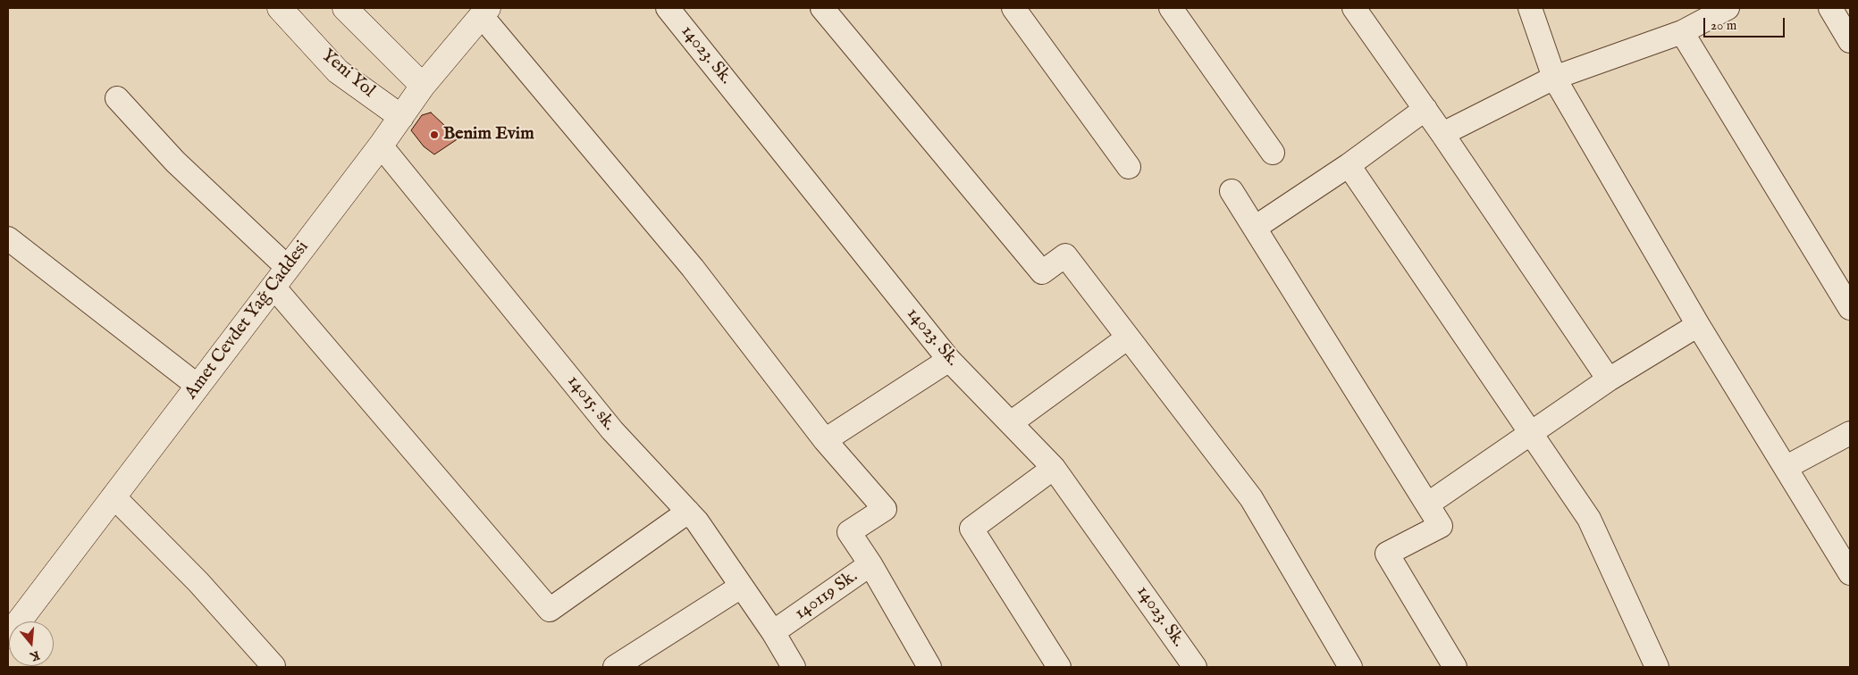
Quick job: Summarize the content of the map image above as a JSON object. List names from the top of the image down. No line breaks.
{"streets":{"main road":["Yeni Yol","Amet Cevdet Yağ Caddesi"],"street":["14023. Sk.","14015. sk.","140119 Sk."]},"crossings":[["Yeni Yol","Amet Cevdet Yağ Caddesi"],["Amet Cevdet Yağ Caddesi","14015. sk."],["14015. sk.","140119 Sk."]],"places":["Benim Evim"],"scale_bar":"20 m","north":"bottom"}
